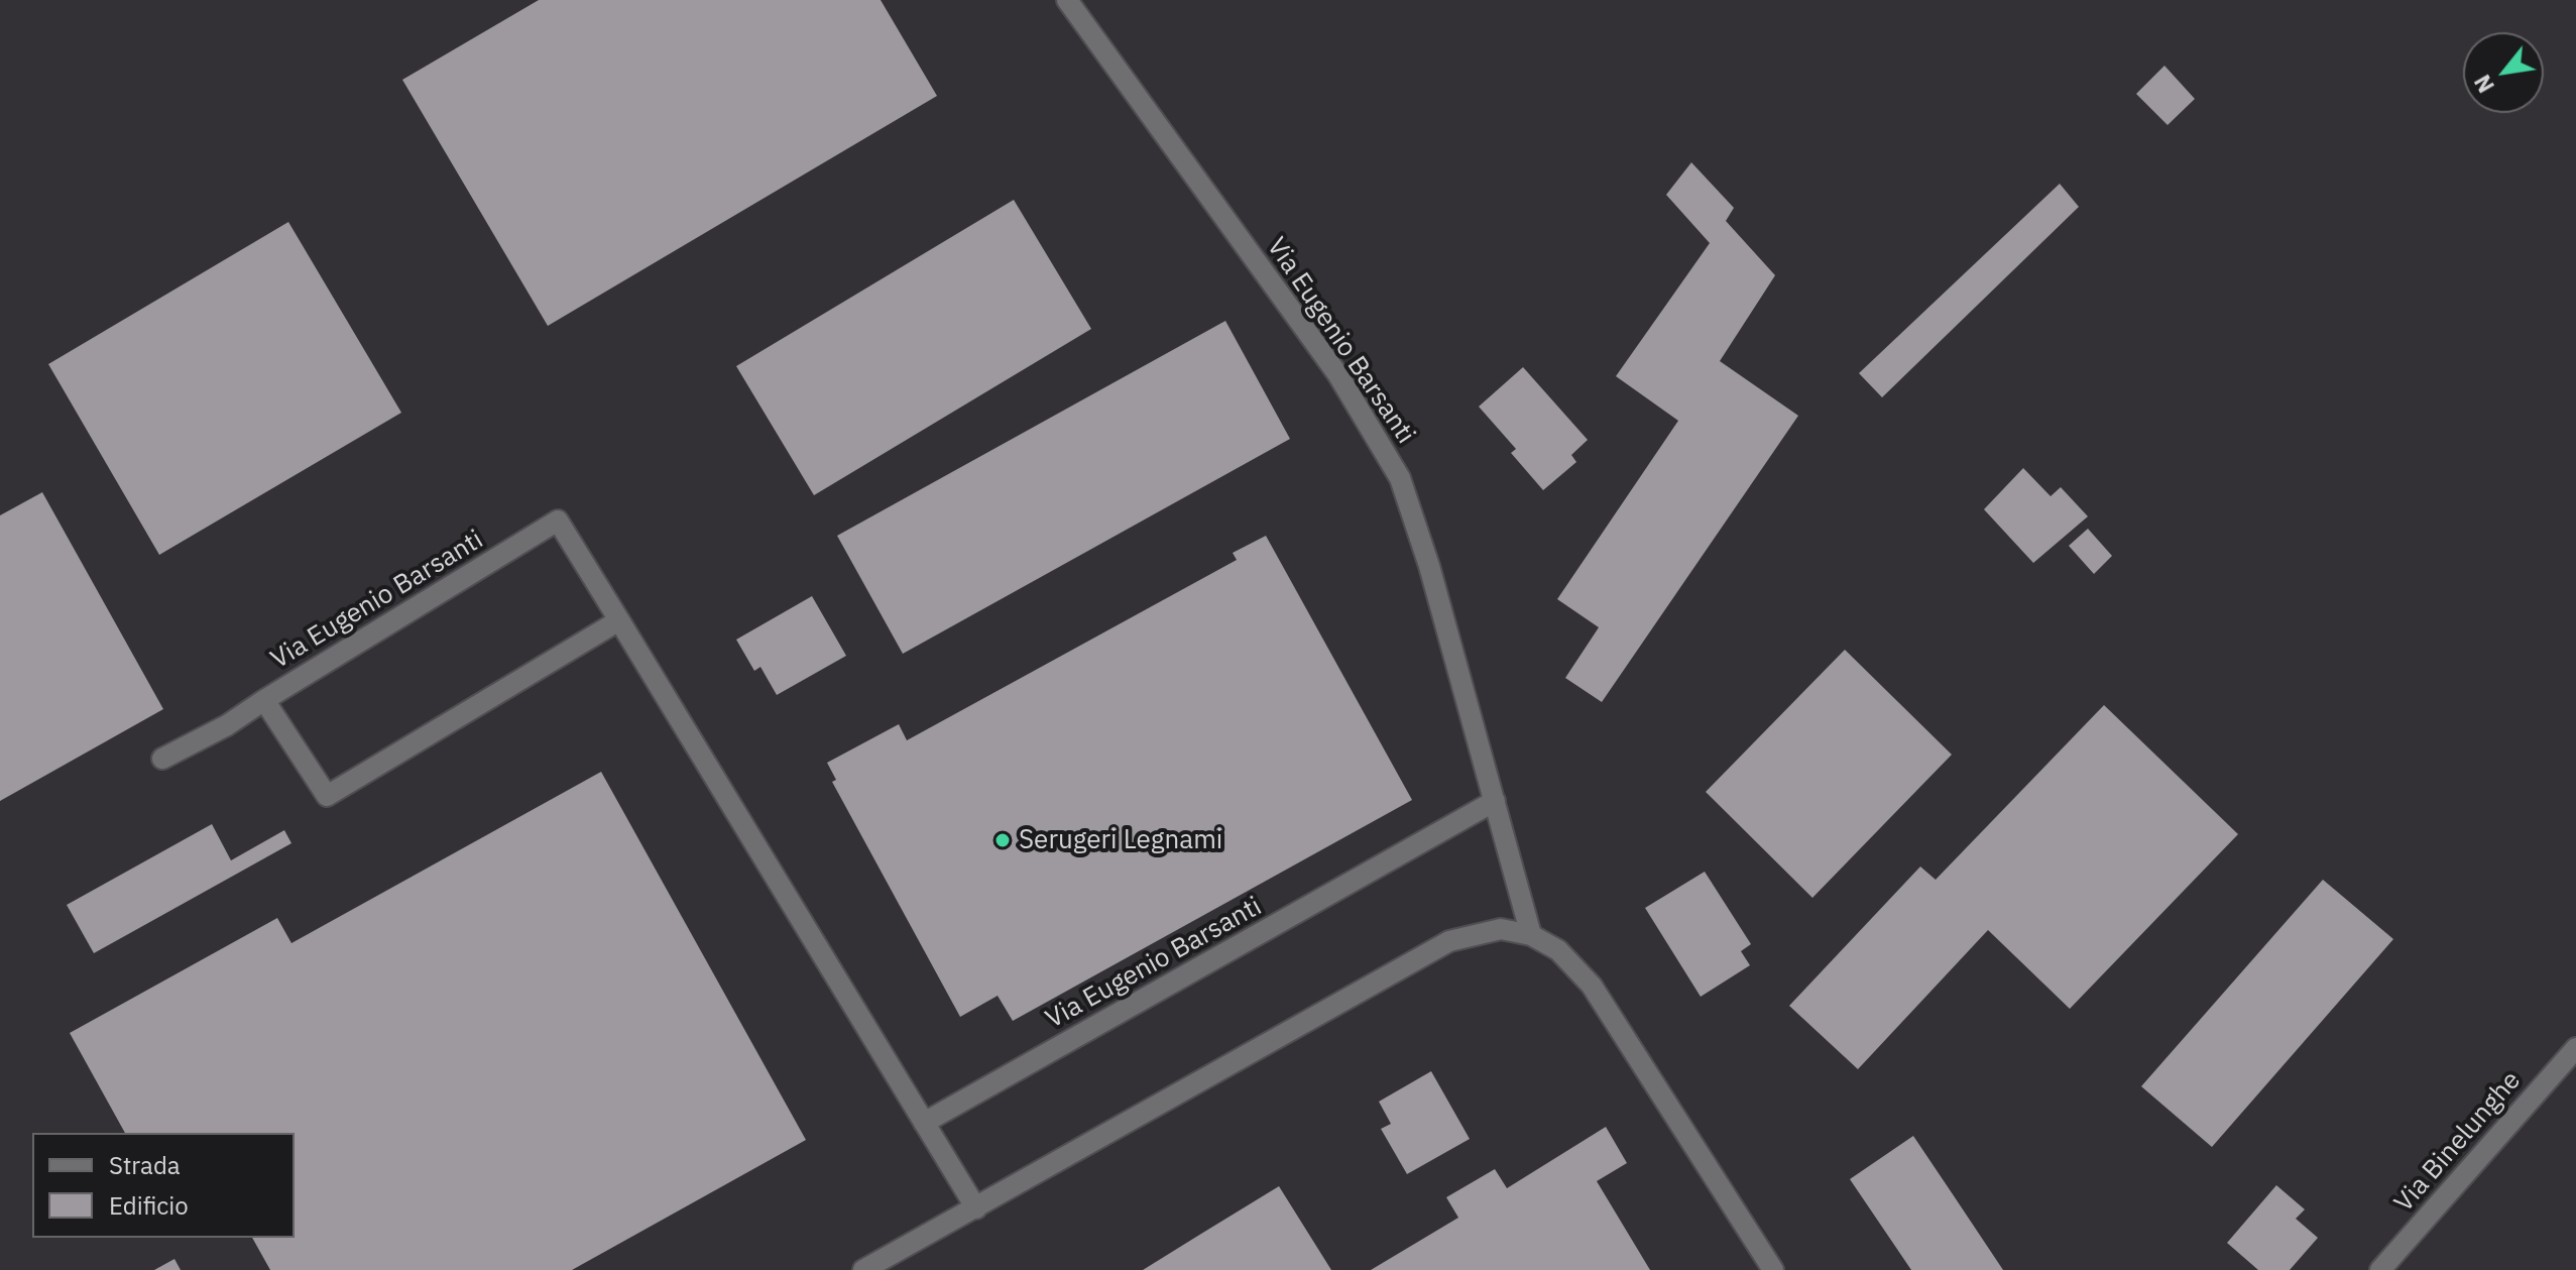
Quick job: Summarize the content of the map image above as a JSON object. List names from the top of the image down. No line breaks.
{"streets":{"street":["Via Eugenio Barsanti","Via Binelunghe"]},"places":["Serugeri Legnami"],"legend":["Strada","Edificio"],"north":"bottom left"}
